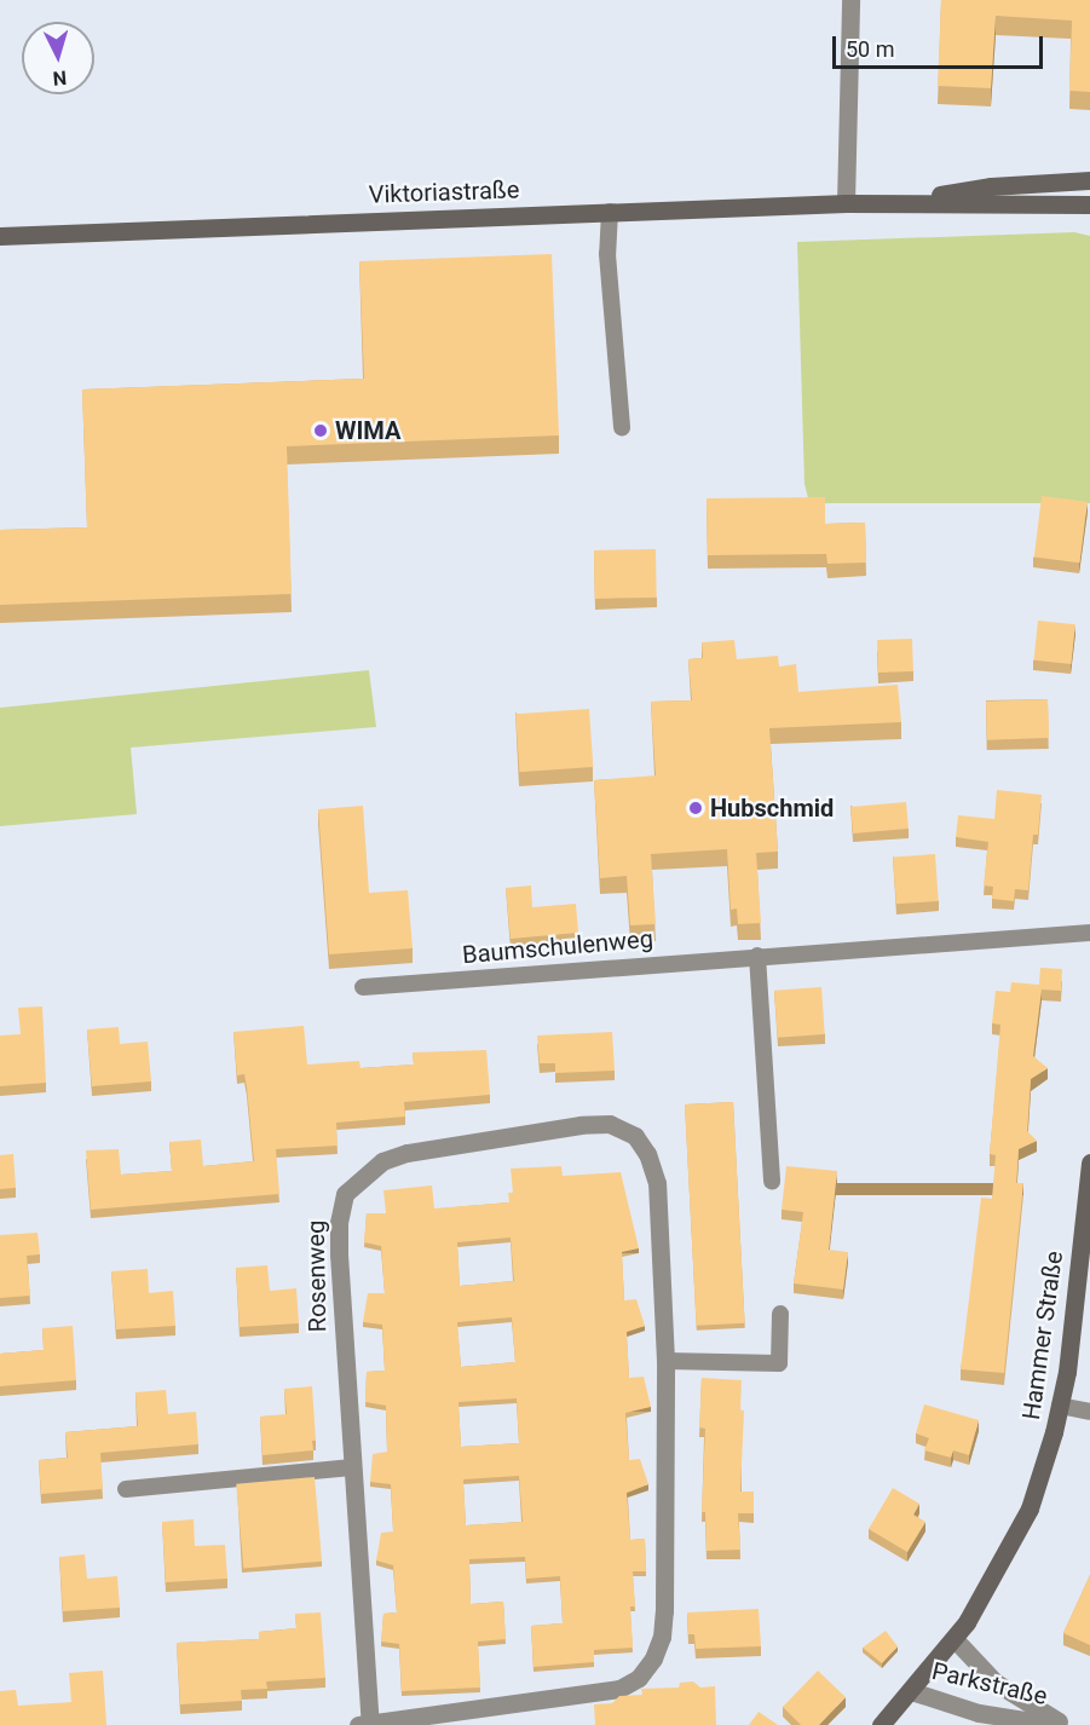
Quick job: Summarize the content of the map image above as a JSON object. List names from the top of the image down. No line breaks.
{"streets":{"street":["Viktoriastraße","Rosenweg","Hammer Straße","Parkstraße"],"lane":["Baumschulenweg"]},"crossings":[["Hammer Straße","Parkstraße"]],"places":["WIMA","Hubschmid"],"scale_bar":"50 m","north":"bottom"}
